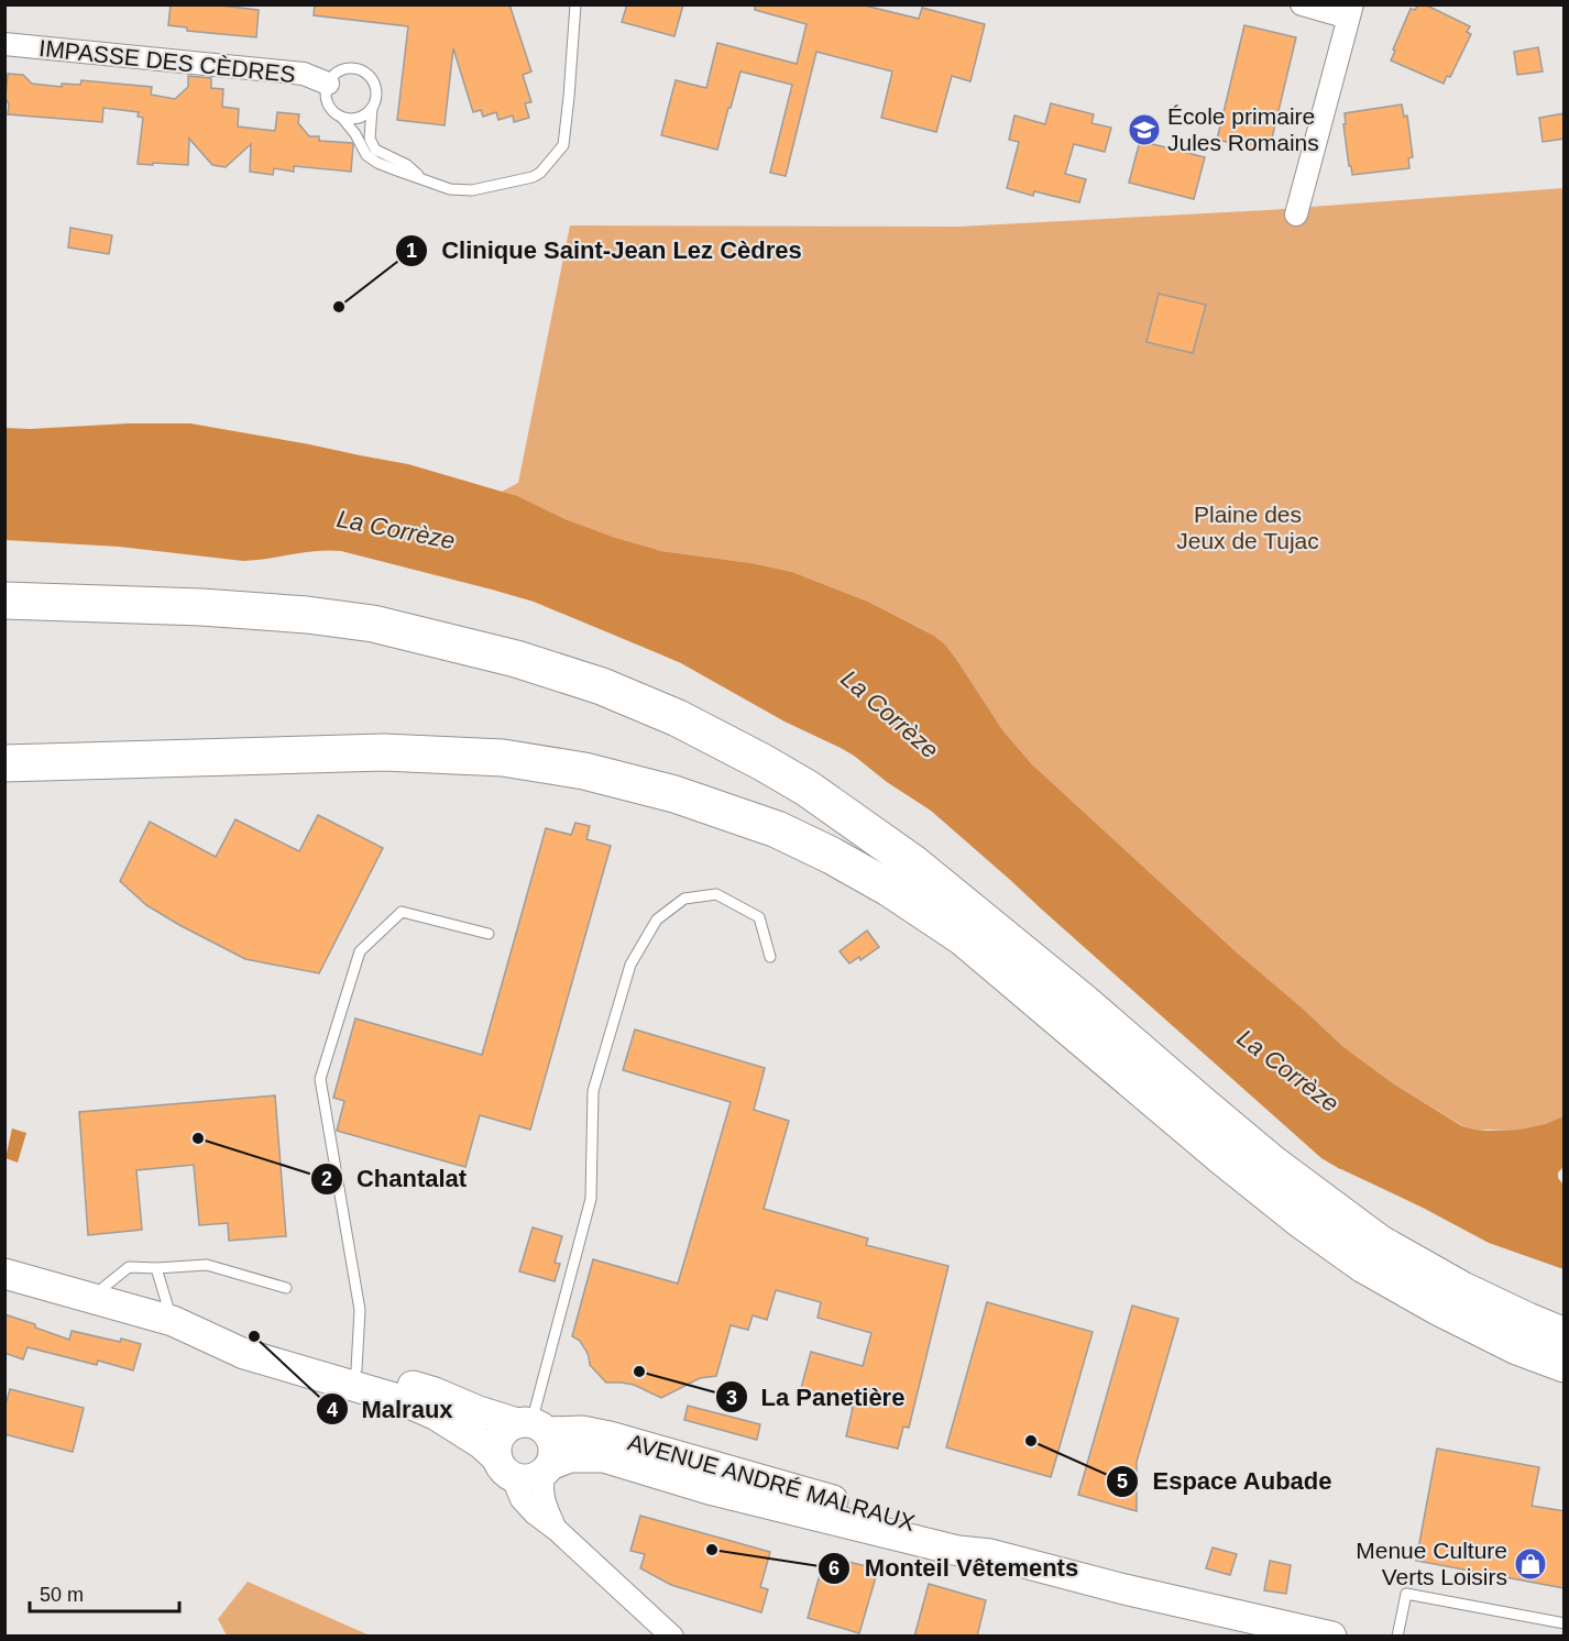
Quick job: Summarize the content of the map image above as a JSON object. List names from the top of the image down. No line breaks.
{"streets":{"street":["IMPASSE DES CÈDRES","AVENUE ANDRÉ MALRAUX"]},"water":["La Corrèze"],"parks":["Plaine des Jeux de Tujac"],"places":{"school or university":["École primaire Jules Romains"],"other":["Clinique Saint-Jean Lez Cèdres","Chantalat","Malraux","La Panetière","Espace Aubade","Monteil Vêtements"],"shop":["Menue Culture Verts Loisirs"]},"scale_bar":"50 m"}
